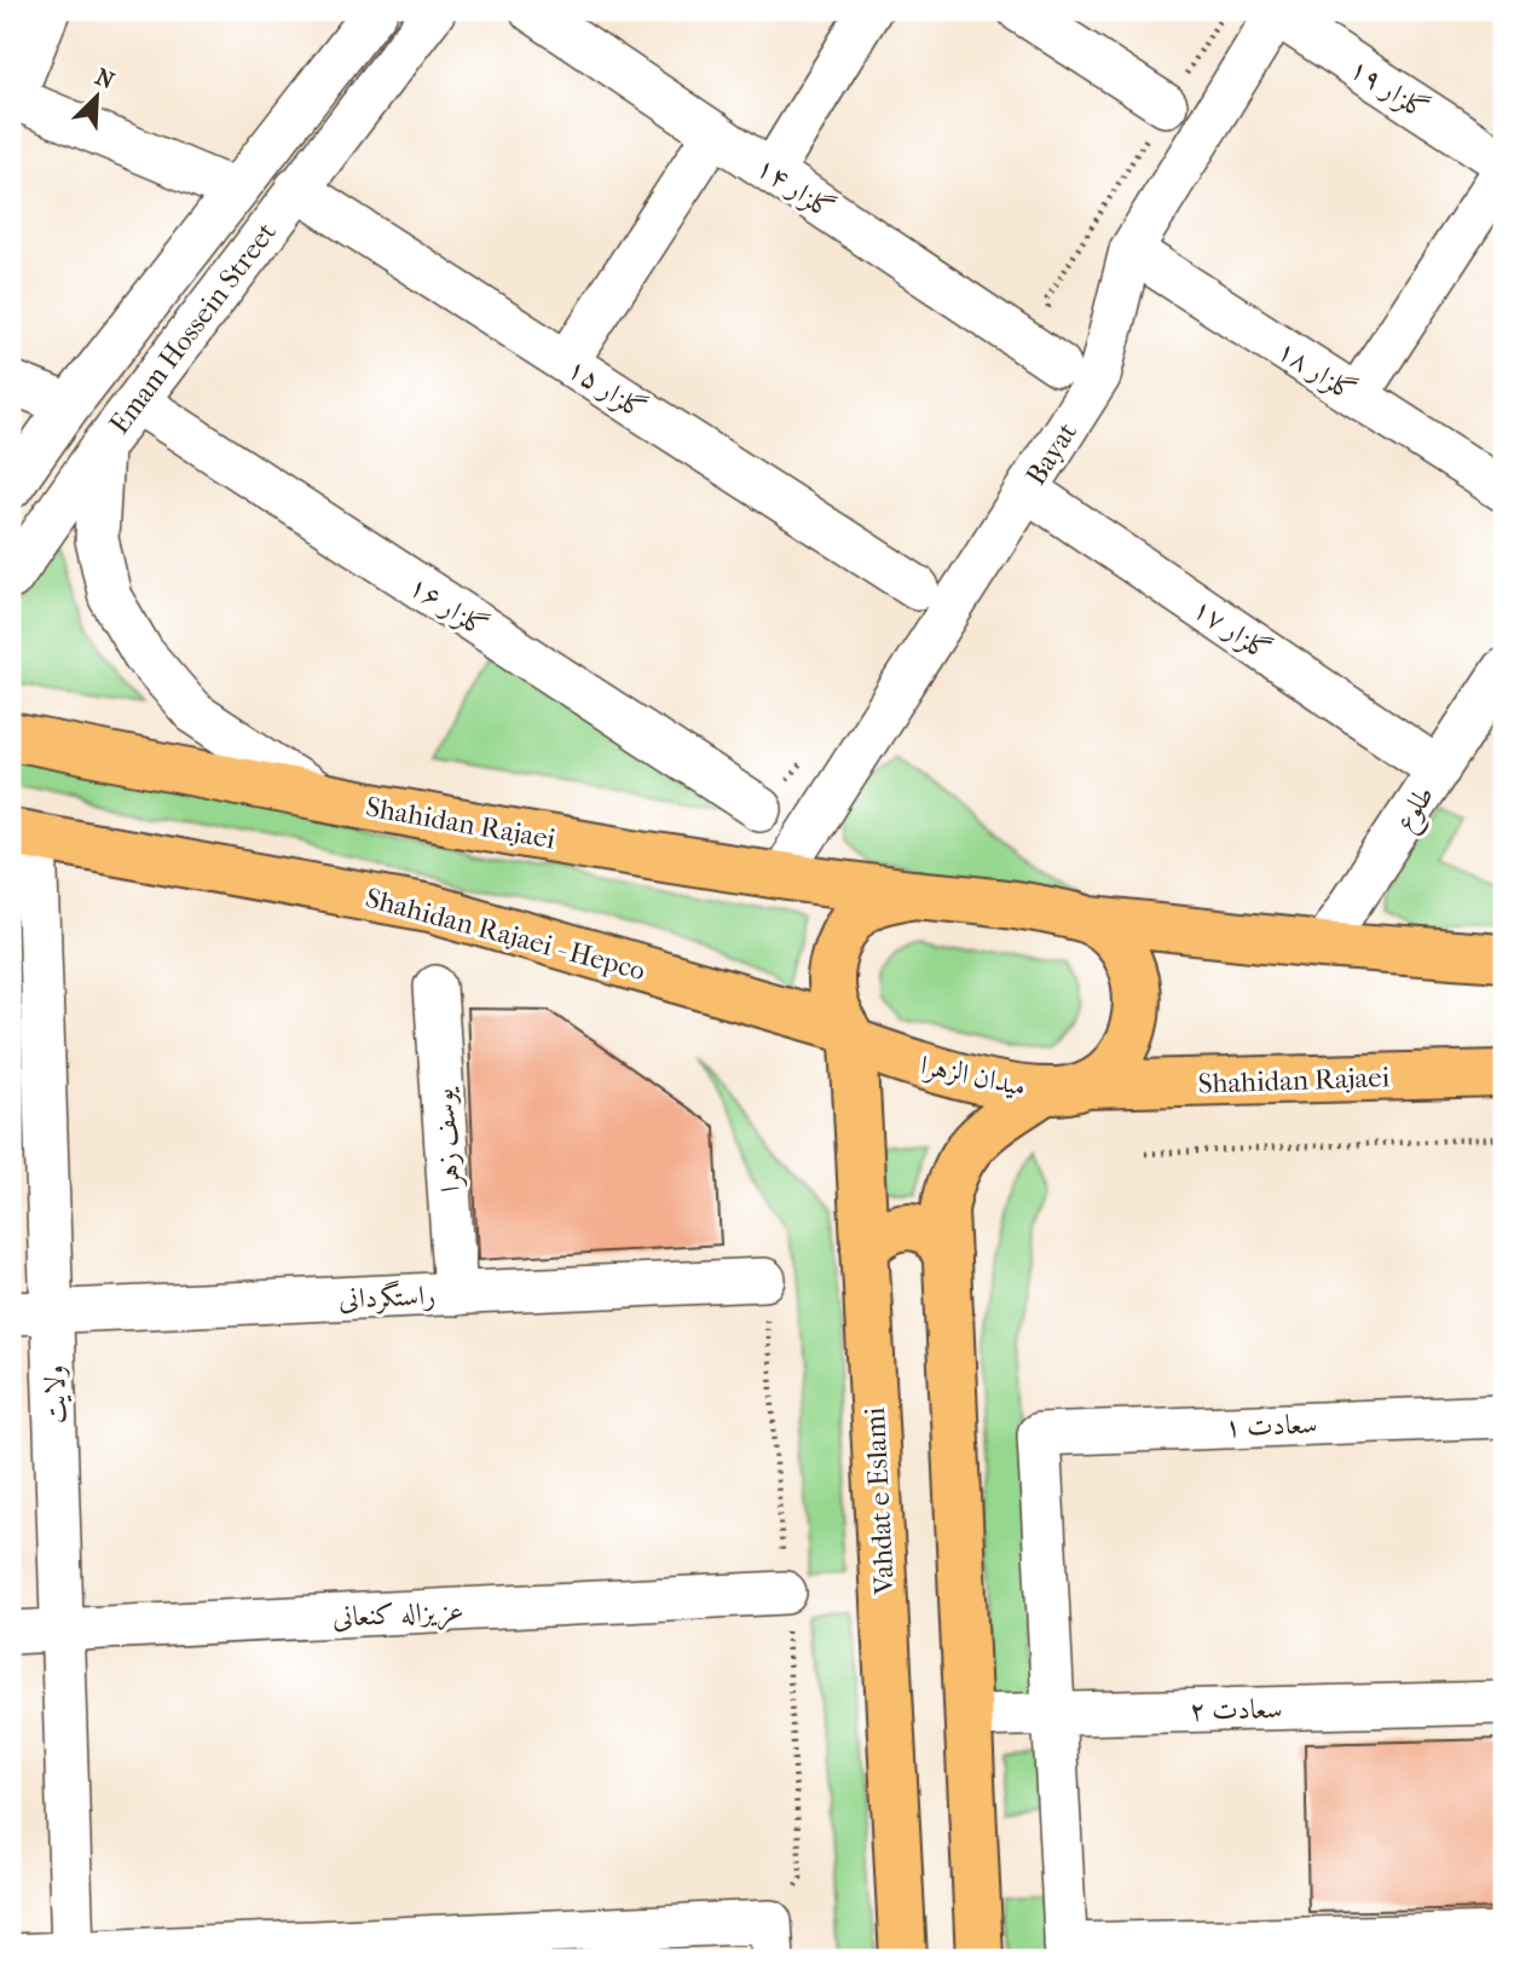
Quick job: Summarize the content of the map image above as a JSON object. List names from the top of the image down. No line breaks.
{"streets":{"main road":["Shahidan Rajaei","Shahidan Rajaei - Hepco","میدان الزهرا","Vahdat e Eslami"],"street":["گلزار ۱۹","گلزار ۱۴","Emam Hossein Street","گلزار ۱۸","گلزار ۱۵","Bayat","گلزار ۱۶","گلزار ۱۷","طلوع","یوسف زهرا","راستگردانی","ولایت","سعادت ۱","عزیزاله کنعانی","سعادت ۲"]},"crossings":[["گلزار ۱۹","Bayat"],["Emam Hossein Street","گلزار ۱۵"],["Emam Hossein Street","گلزار ۱۶"],["Emam Hossein Street","Shahidan Rajaei"],["گلزار ۱۸","Bayat"],["Bayat","گلزار ۱۷"],["Bayat","Shahidan Rajaei"],["گلزار ۱۷","طلوع"],["Shahidan Rajaei","Shahidan Rajaei - Hepco"],["Shahidan Rajaei","میدان الزهرا"],["Shahidan Rajaei","Vahdat e Eslami"],["Shahidan Rajaei - Hepco","میدان الزهرا"],["Shahidan Rajaei - Hepco","ولایت"],["Shahidan Rajaei - Hepco","Vahdat e Eslami"],["میدان الزهرا","Vahdat e Eslami"],["یوسف زهرا","راستگردانی"],["راستگردانی","ولایت"],["ولایت","عزیزاله کنعانی"],["سعادت ۱","سعادت ۲"]],"north":"top right"}
